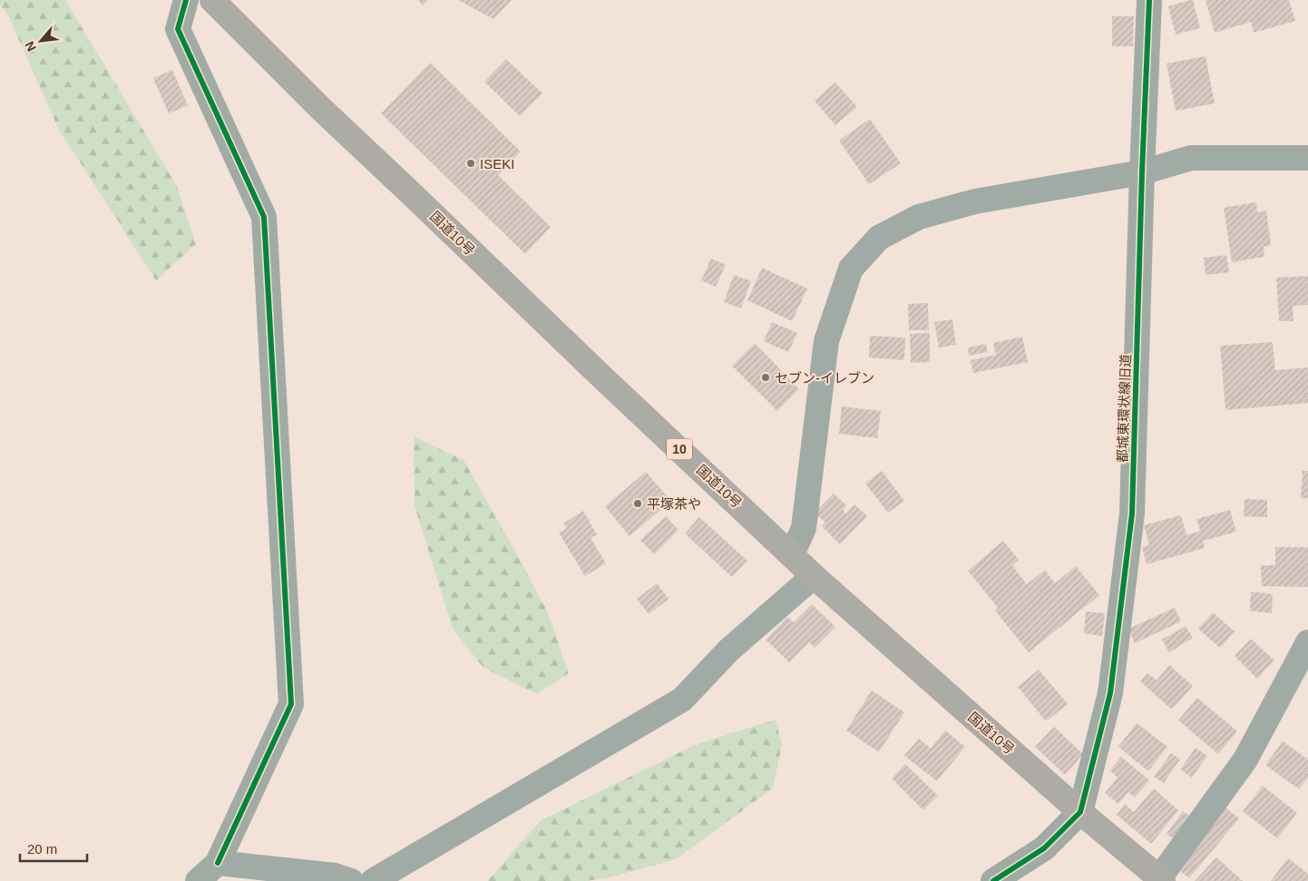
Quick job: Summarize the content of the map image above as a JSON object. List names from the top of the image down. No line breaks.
{"streets":{"highway":["国道10号","10"],"street":["都城東環状線旧道"]},"crossings":[["国道10号","都城東環状線旧道"]],"places":["ISEKI","セブン-イレブン","平塚茶や"],"scale_bar":"20 m","north":"bottom left"}
